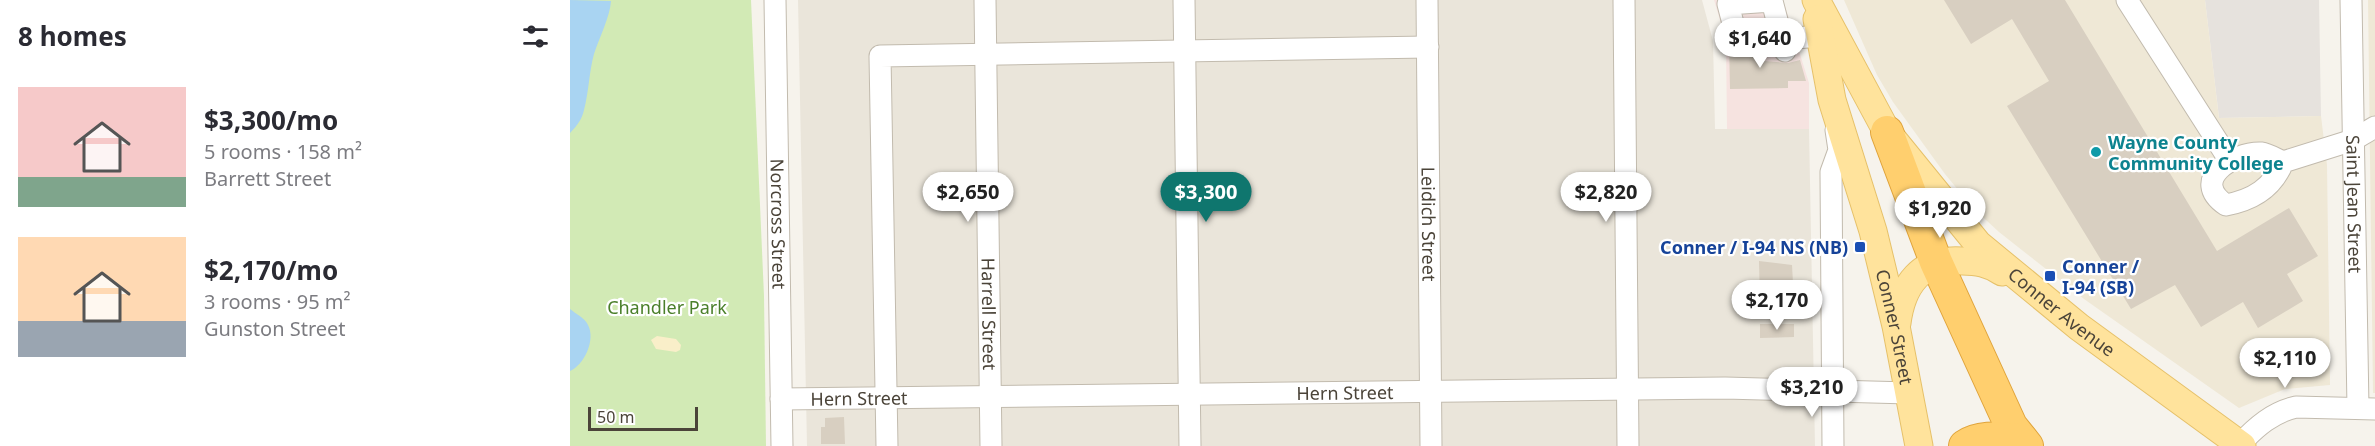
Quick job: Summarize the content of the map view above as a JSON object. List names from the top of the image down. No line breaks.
{"streets":{"main road":["Conner Avenue","Conner Street"],"street":["Saint Jean Street","Norcross Street","Leidich Street","Harrell Street","Hern Street"]},"crossings":[["Saint Jean Street","Conner Avenue"],["Norcross Street","Hern Street"],["Leidich Street","Hern Street"],["Conner Avenue","Conner Street"],["Harrell Street","Hern Street"],["Conner Street","Hern Street"]],"parks":["Chandler Park"],"places":{"other":["Wayne County Community College"],"transit":["Conner / I-94 NS (NB)","Conner / I-94 (SB)"]},"scale_bar":"50 m","page":{"heading":"8 homes","price":["$1,640","$2,650","$3,300","$2,820","$1,920","$2,170","$2,110","$3,210"],"list":[{"name":"$3,300/mo","note":"5 rooms · 158 m² · Barrett Street"},{"name":"$2,170/mo","note":"3 rooms · 95 m² · Gunston Street"}],"scale":"50 m"}}
